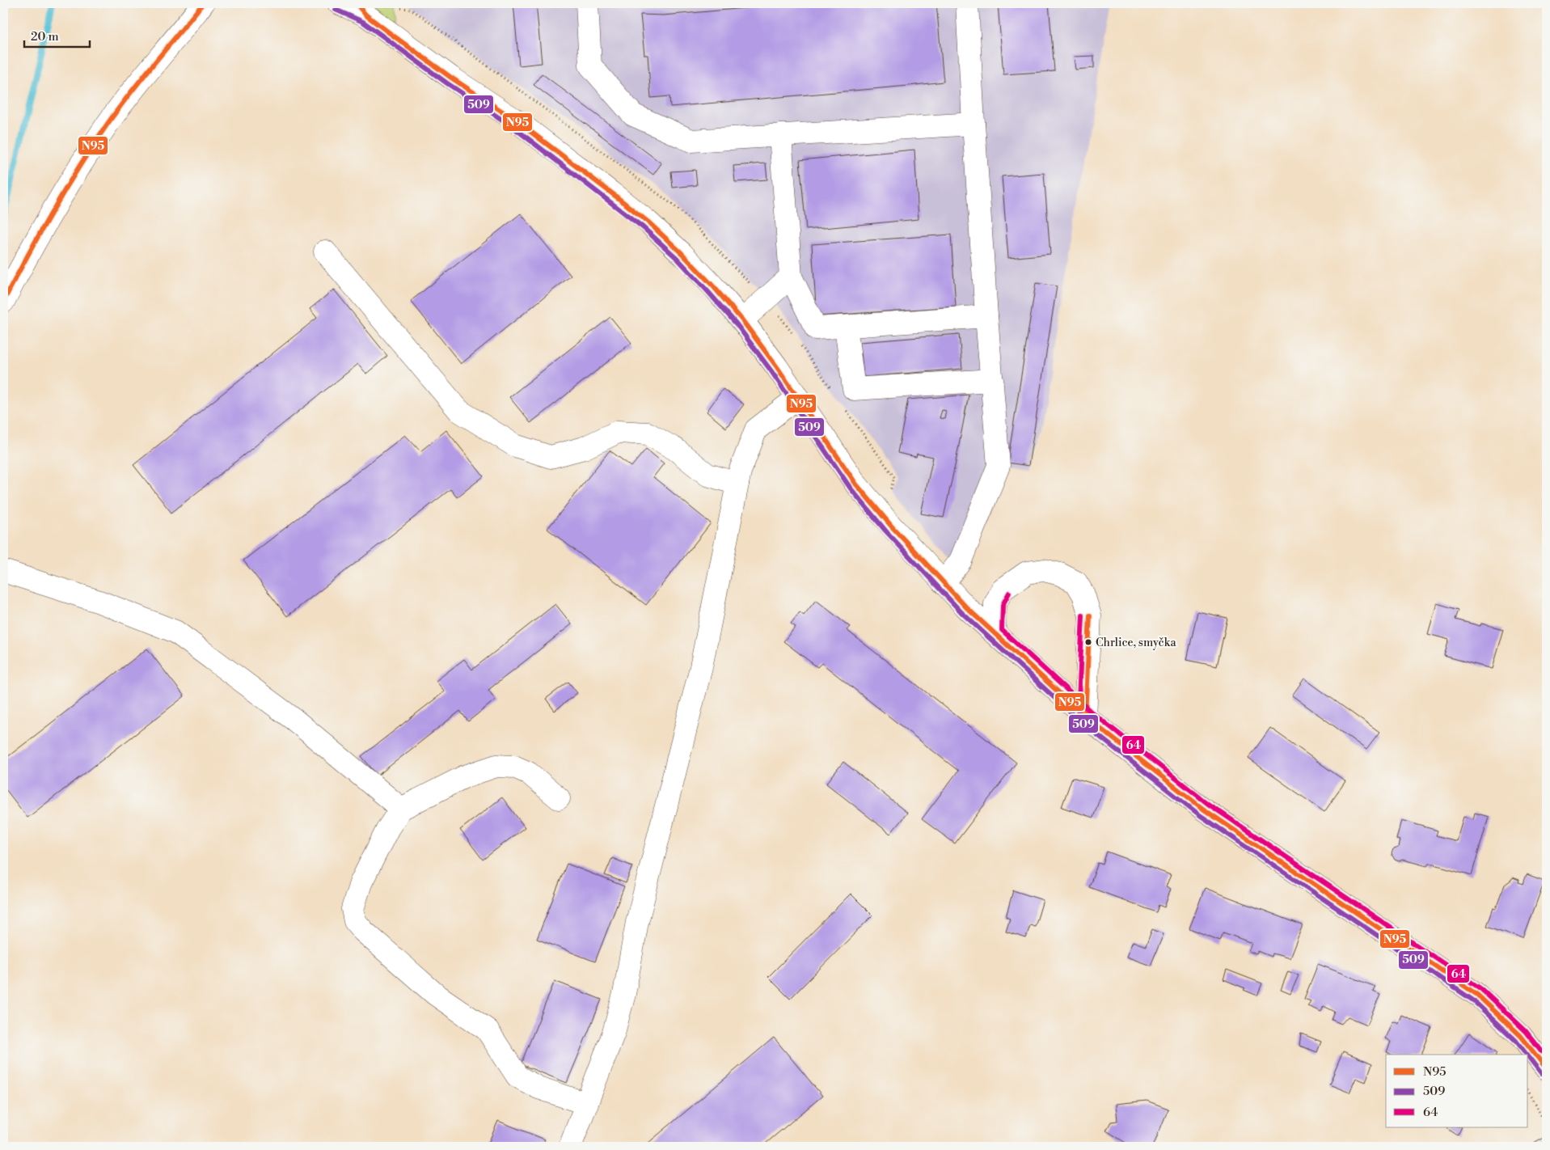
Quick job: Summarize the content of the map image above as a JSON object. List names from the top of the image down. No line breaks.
{"places":["Chrlice, smyčka"],"lines":["transit line N95","transit line 509","transit line 64"],"legend":["N95","509","64"],"scale_bar":"20 m"}
